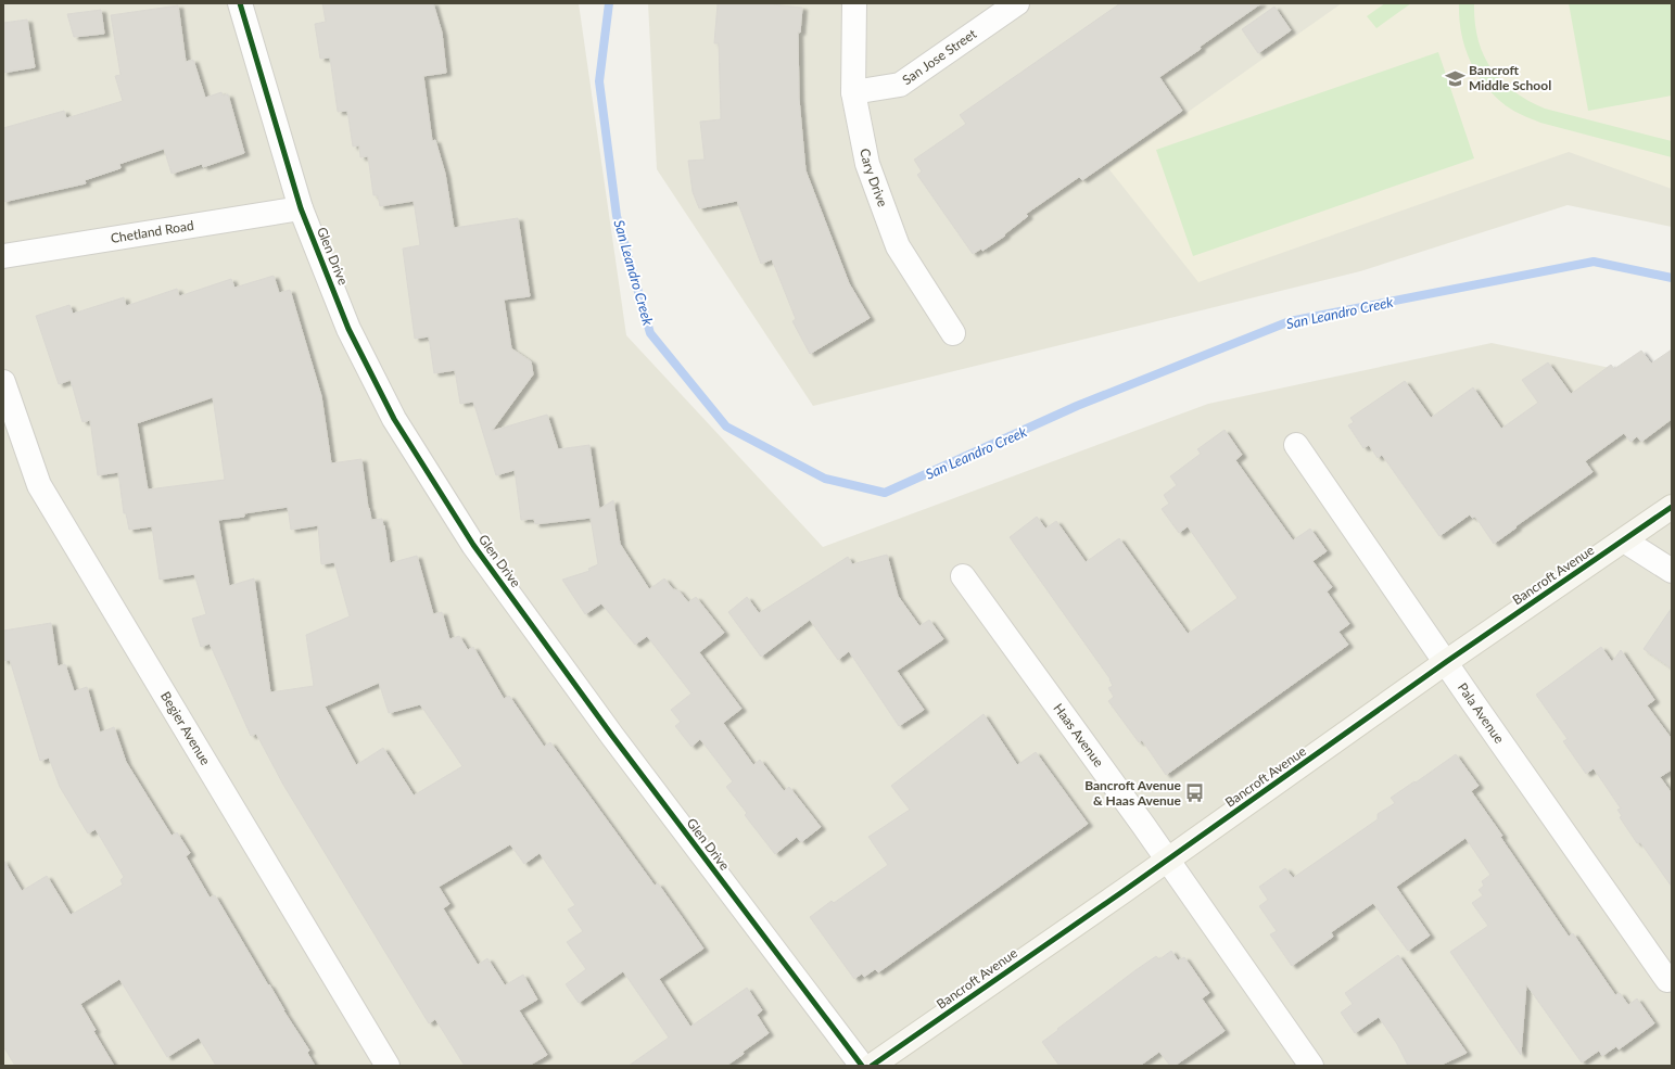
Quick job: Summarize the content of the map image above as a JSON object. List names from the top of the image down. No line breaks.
{"streets":{"main road":["Bancroft Avenue"],"street":["San Jose Street","Cary Drive","Chetland Road","Glen Drive","Pala Avenue","Begier Avenue","Haas Avenue"]},"crossings":[["San Jose Street","Cary Drive"],["Chetland Road","Glen Drive"],["Bancroft Avenue","Pala Avenue"],["Bancroft Avenue","Haas Avenue"]],"water":["San Leandro Creek"],"places":{"school or university":["Bancroft Middle School"],"bus stop":["Bancroft Avenue & Haas Avenue"]}}
